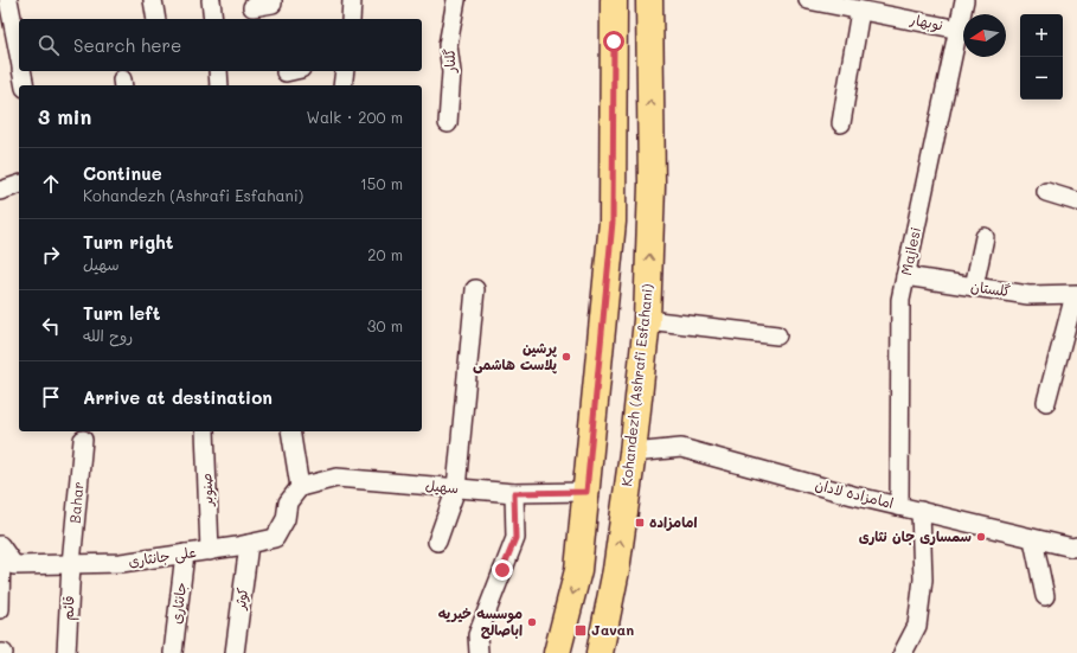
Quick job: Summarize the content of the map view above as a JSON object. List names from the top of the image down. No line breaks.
{"streets":{"main road":["Kohandezh (Ashrafi Esfahani)"],"street":["نوبهار","گلنار","Majlesi","گلستان","سهیل","صنوبر","امامزاده لادان","Bahar","علی جانثاری","کوثر","جانثاری","قائم"]},"crossings":[["نوبهار","Majlesi"],["Majlesi","گلستان"],["Majlesi","امامزاده لادان"],["Kohandezh (Ashrafi Esfahani)","امامزاده لادان"],["سهیل","علی جانثاری"],["صنوبر","علی جانثاری"],["Bahar","علی جانثاری"],["Bahar","قائم"],["علی جانثاری","کوثر"],["علی جانثاری","جانثاری"],["علی جانثاری","قائم"]],"places":{"other":["پرشین پلاست هاشمی","سمساری جان نثاری","موسسه خیریه اباصالح"],"transit":["امامزاده","Javan"]},"north":"left","page":{"map_buttons":["+","−"],"search":"Search here","heading":["3 min","Walk · 200 m"],"list":[["Continue","Kohandezh (Ashrafi Esfahani)","150 m"],["Turn right","سهیل","20 m"],["Turn left","روح الله","30 m"],"Arrive at destination"]}}
